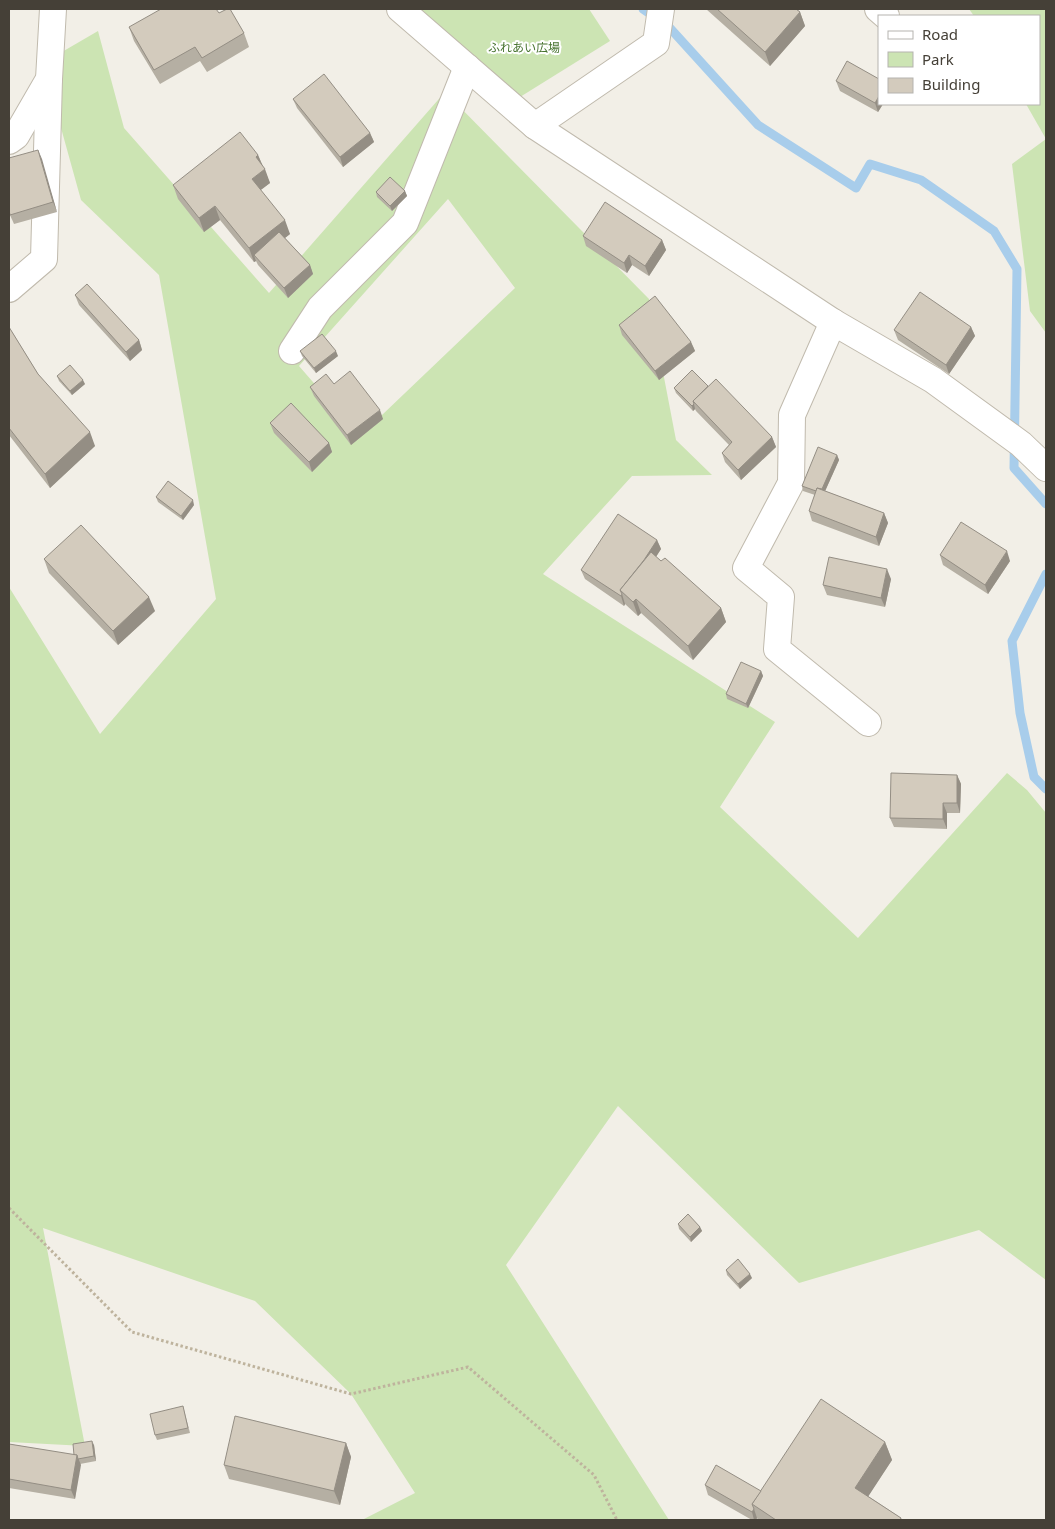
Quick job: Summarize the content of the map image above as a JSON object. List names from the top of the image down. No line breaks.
{"parks":["ふれあい広場"],"legend":["Road","Park","Building"]}
